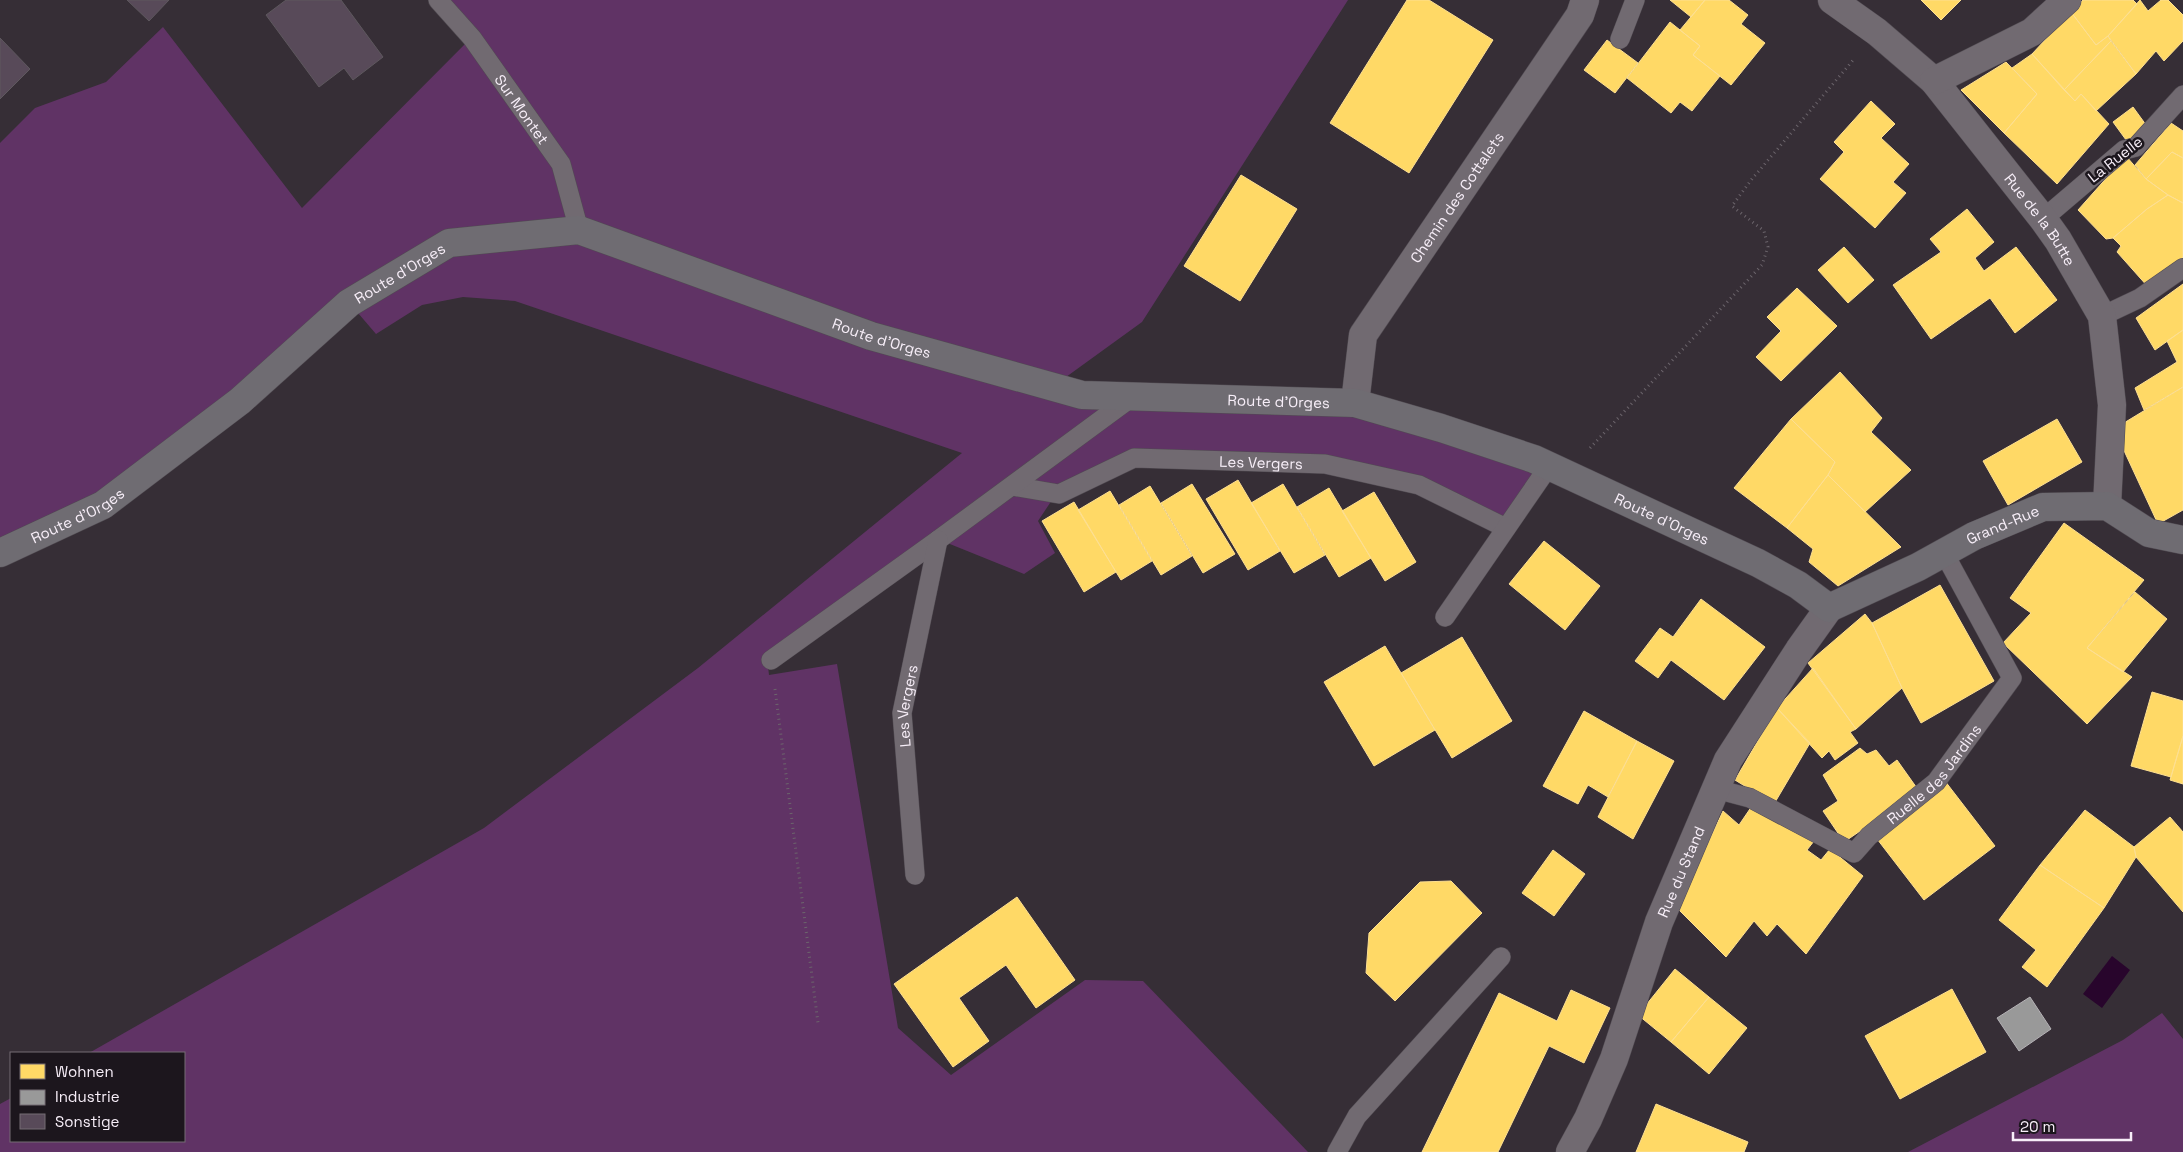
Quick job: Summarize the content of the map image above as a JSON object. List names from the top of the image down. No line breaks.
{"streets":{"street":["Chemin des Cottalets","Rue de la Butte","Route d'Orges","Grand-Rue","Rue du Stand"],"lane":["Sur Montet","La Ruelle","Les Vergers","Ruelle des Jardins"]},"crossings":[["Sur Montet","Route d'Orges"],["La Ruelle","Rue de la Butte"],["Chemin des Cottalets","Route d'Orges"],["Rue de la Butte","Grand-Rue"],["Route d'Orges","Grand-Rue"],["Route d'Orges","Rue du Stand"],["Grand-Rue","Ruelle des Jardins"],["Grand-Rue","Rue du Stand"],["Ruelle des Jardins","Rue du Stand"]],"legend":["Wohnen","Industrie","Sonstige"],"scale_bar":"20 m"}
